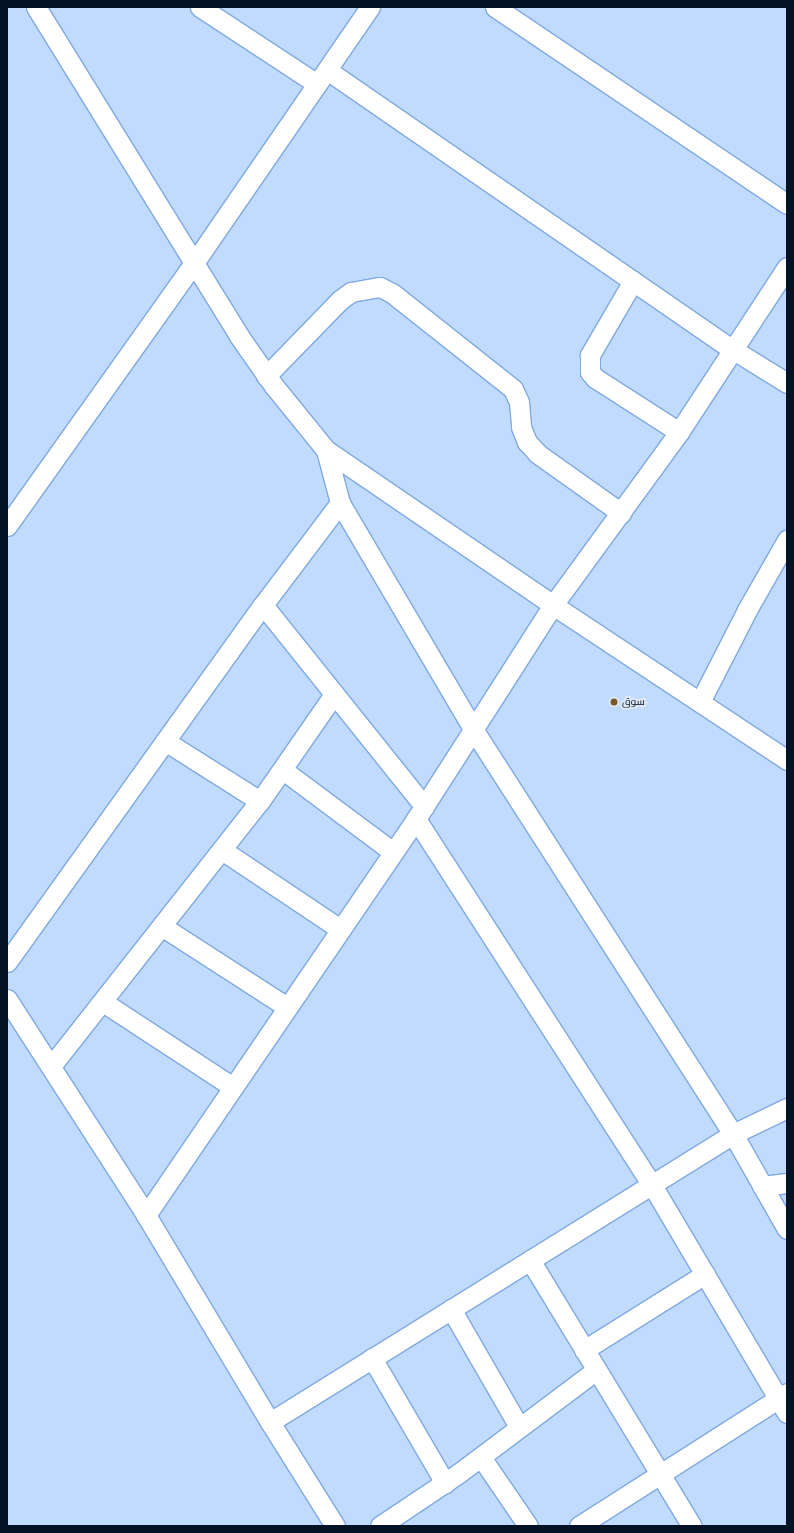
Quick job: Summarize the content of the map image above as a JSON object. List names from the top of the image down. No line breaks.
{"places":["سوق"]}
